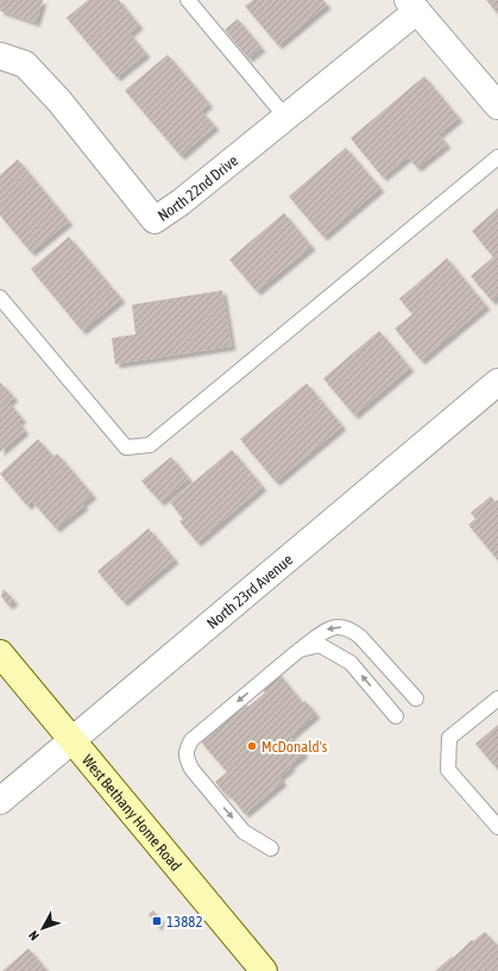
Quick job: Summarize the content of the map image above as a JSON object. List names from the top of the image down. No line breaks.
{"streets":{"main road":["West Bethany Home Road"],"street":["North 22nd Drive","North 23rd Avenue"]},"crossings":[["North 23rd Avenue","West Bethany Home Road"]],"places":{"other":["McDonald's"],"transit":["13882"]},"north":"bottom left"}
